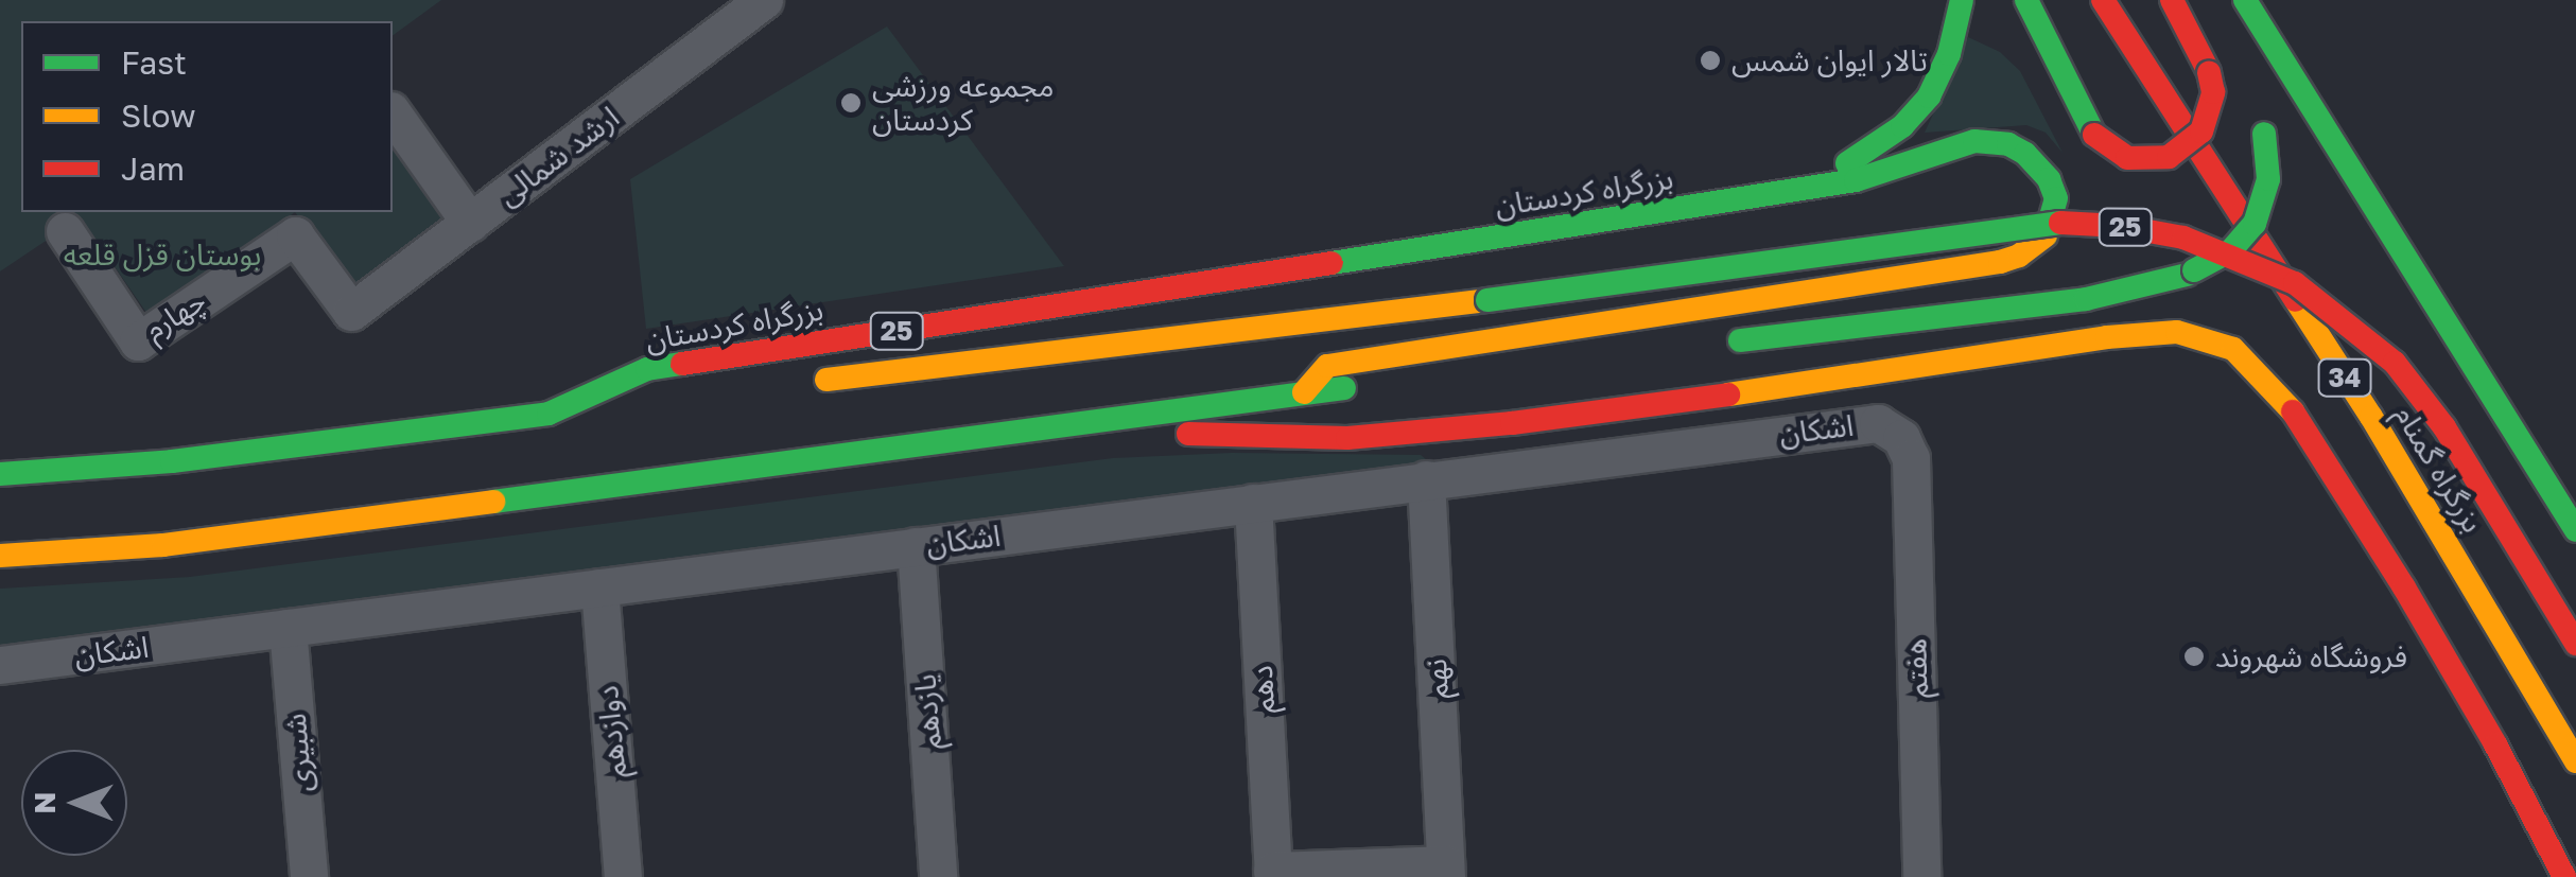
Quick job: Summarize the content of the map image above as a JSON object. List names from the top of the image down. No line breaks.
{"streets":{"highway":["بزرگراه کردستان","25","34","بزرگراه گمنام"],"street":["ارشد شمالی","چهارم","اشکان","هفتم","نهم","دهم","یازدهم","دوازدهم","شبیری"]},"crossings":[["ارشد شمالی","چهارم"],["بزرگراه کردستان","25"],["اشکان","هفتم"],["اشکان","نهم"],["اشکان","دهم"],["اشکان","یازدهم"],["اشکان","دوازدهم"],["اشکان","شبیری"]],"parks":["بوستان قزل قلعه"],"places":["تالار ایوان شمس","مجموعه ورزشی کردستان","فروشگاه شهروند"],"legend":["Fast","Slow","Jam"],"north":"left"}
